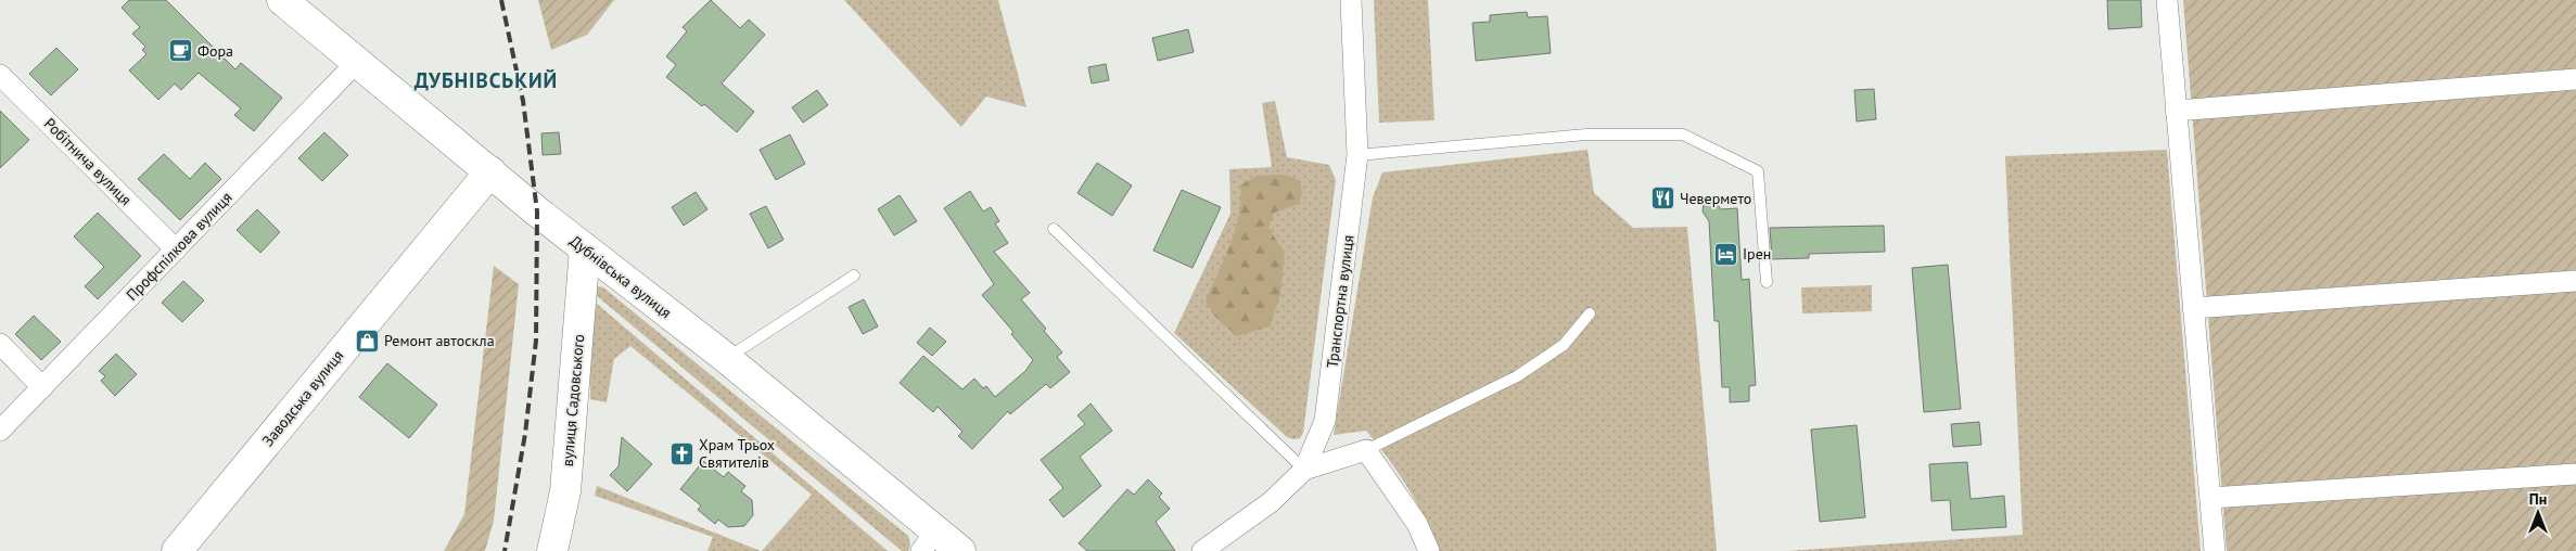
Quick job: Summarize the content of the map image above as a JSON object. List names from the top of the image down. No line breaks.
{"streets":{"main road":["Дубнівська вулиця","Заводська вулиця","вулиця Садовського"],"street":["Робітнича вулиця","Профспілкова вулиця","Транспортна вулиця"]},"crossings":[["Робітнича вулиця","Профспілкова вулиця"],["Профспілкова вулиця","Дубнівська вулиця"],["Дубнівська вулиця","Заводська вулиця"],["Дубнівська вулиця","вулиця Садовського"]],"districts":["ДУБНІВСЬКИЙ"],"places":{"cafe":["Фора"],"restaurant":["Чевермето"],"hotel":["Ірен"],"shop":["Ремонт автоскла"],"church":["Храм Трьох Святителів"]},"north":"top"}
